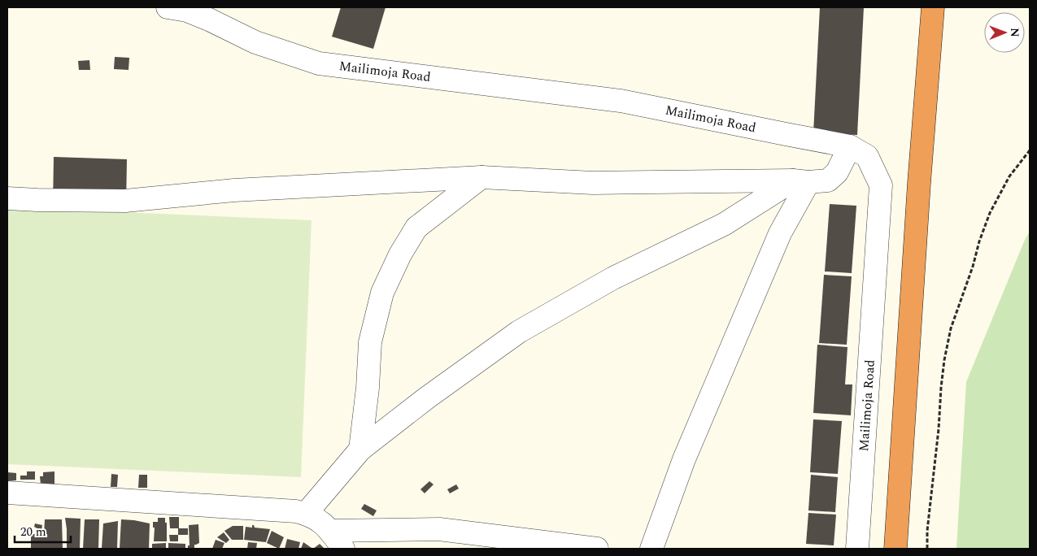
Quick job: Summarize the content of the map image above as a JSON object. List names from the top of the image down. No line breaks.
{"streets":{"street":["Mailimoja Road"]},"scale_bar":"20 m","north":"right"}
